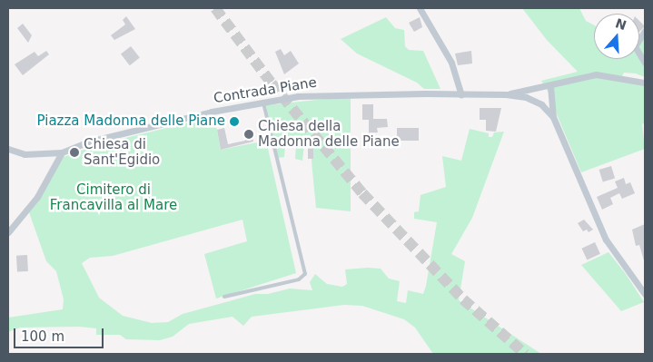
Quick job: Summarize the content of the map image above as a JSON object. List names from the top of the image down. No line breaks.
{"streets":{"street":["Contrada Piane"]},"parks":["Cimitero di Francavilla al Mare"],"places":["Piazza Madonna delle Piane","Chiesa della Madonna delle Piane","Chiesa di Sant'Egidio"],"scale_bar":"100 m","north":"top"}
